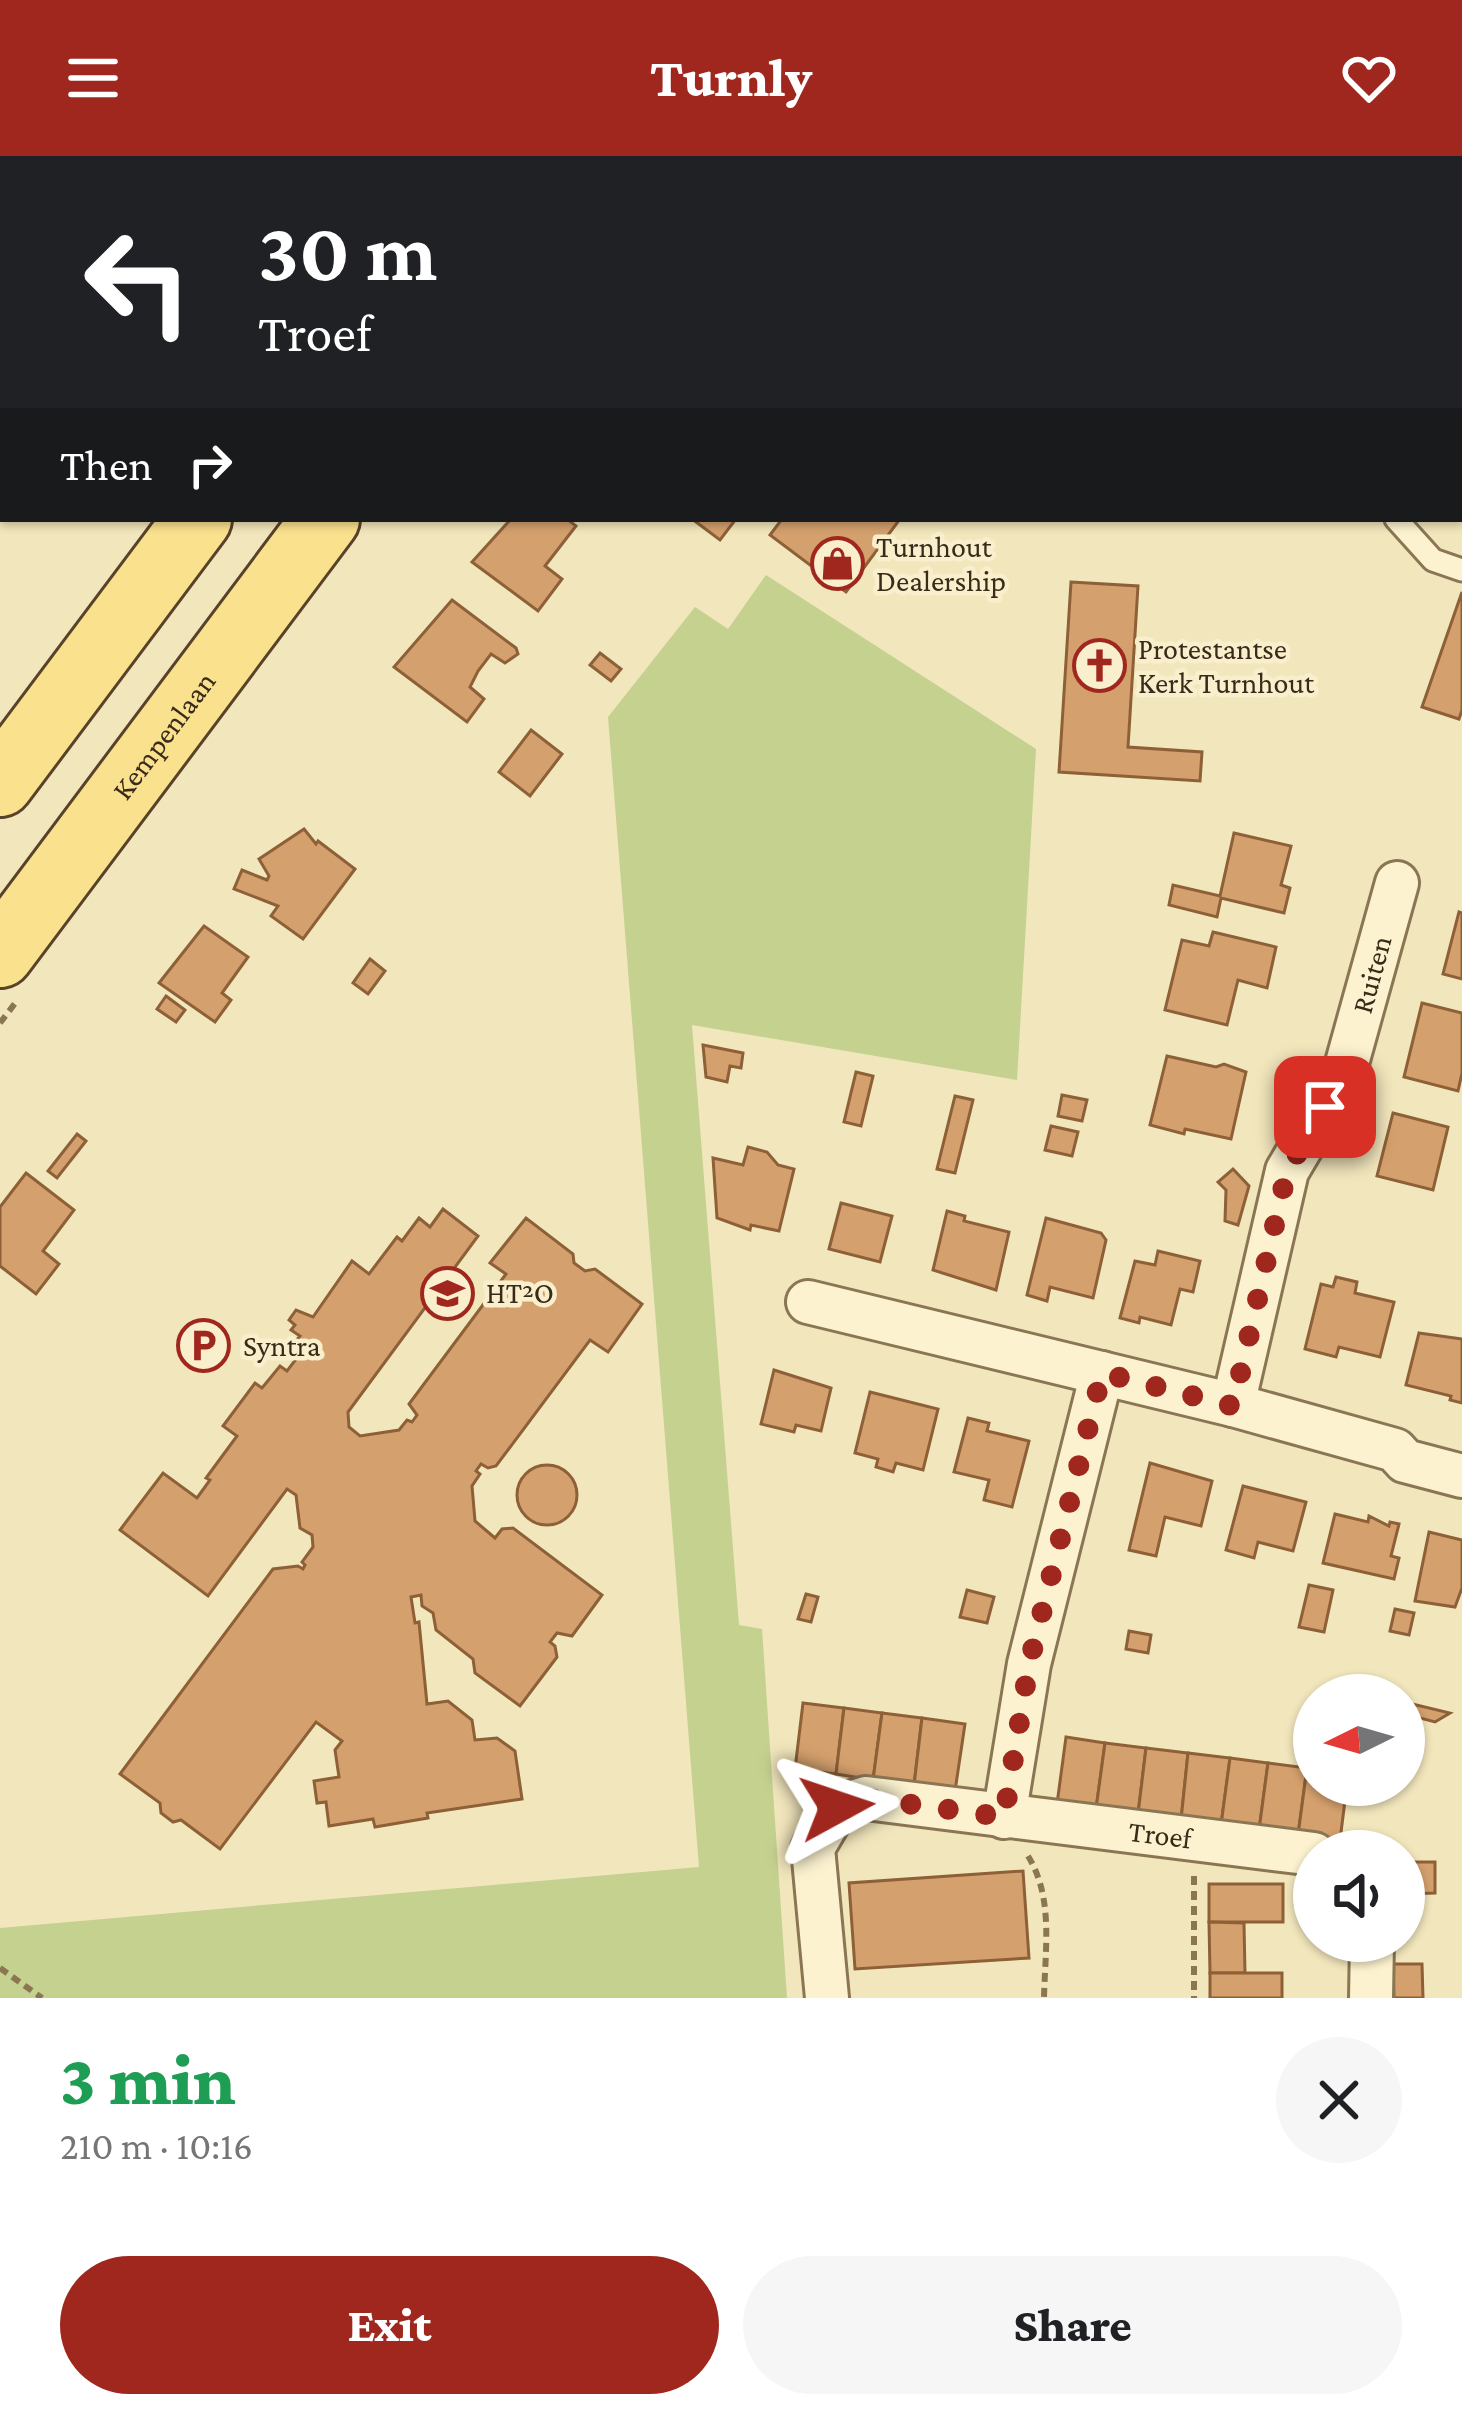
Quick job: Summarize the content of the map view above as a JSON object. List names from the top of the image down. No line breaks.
{"streets":{"main road":["Kempenlaan"],"street":["Ruiten","Troef"]},"places":{"shop":["Turnhout Dealership"],"church":["Protestantse Kerk Turnhout"],"school or university":["HT²O"],"parking":["Syntra"]},"north":"left","page":{"header":"Turnly","turn":["30 m","Troef"],"then":"Then","heading":["3 min","210 m · 10:16"],"buttons":["Exit","Share"]}}
